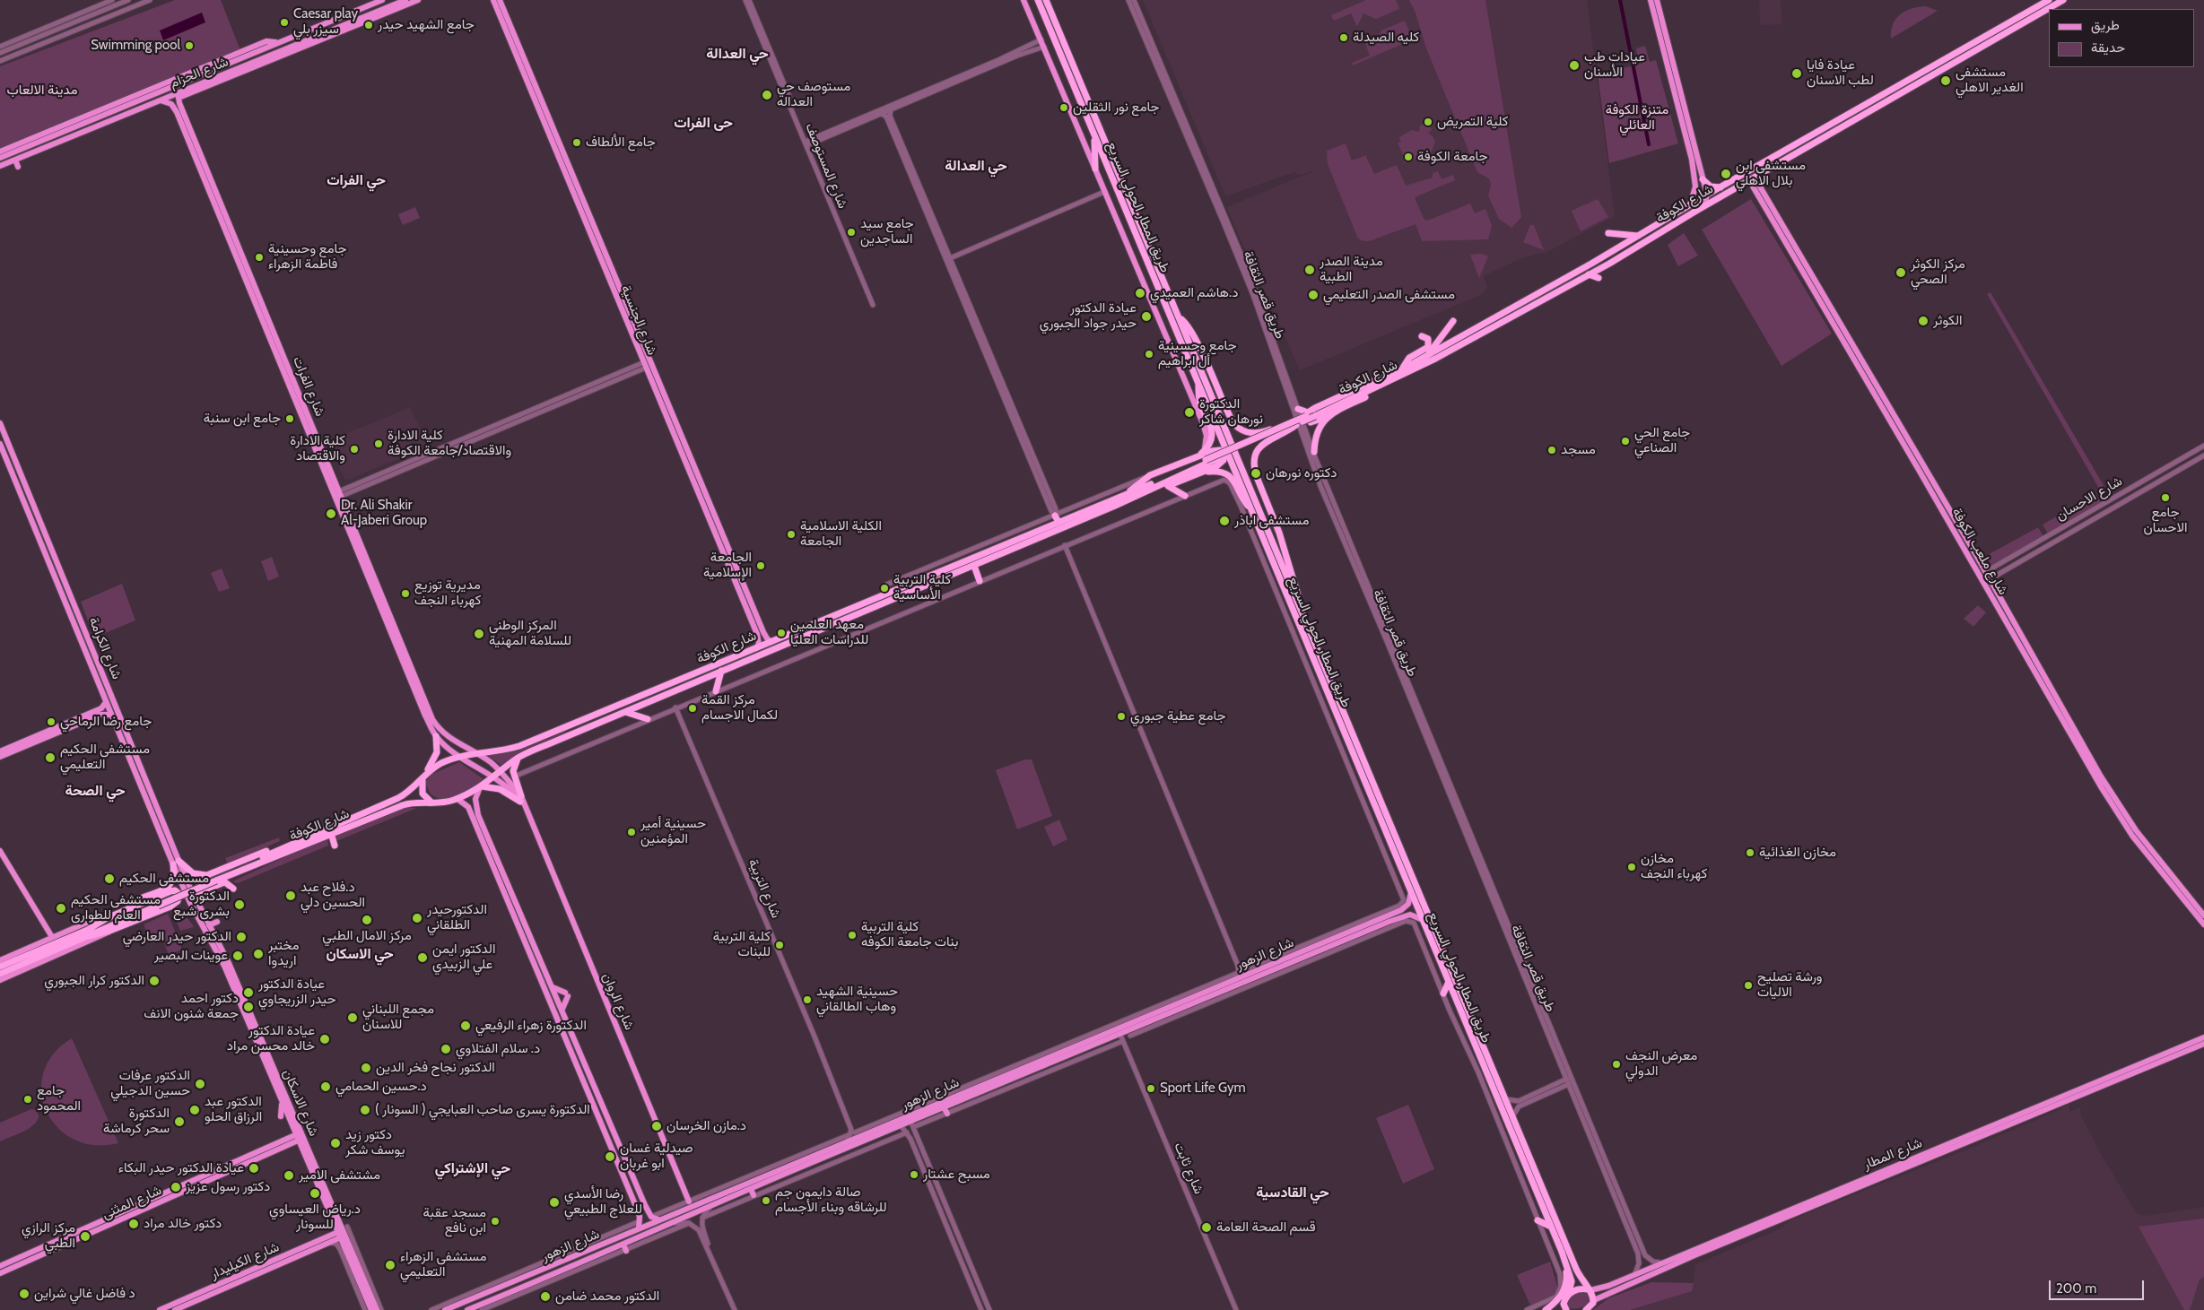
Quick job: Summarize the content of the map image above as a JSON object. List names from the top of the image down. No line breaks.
{"streets":{"highway":["شارع الكوفة","طريق المطار الحولي السريع"],"main road":["شارع الحزام","شارع الجنسية","شارع الفرات","شارع ملعب الكوفة","شارع الكرامة","شارع الزهور","شارع الروان","شارع الاسكان","شارع المطار","شارع المثنى","شارع الكيليدار"],"street":["شارع المستوصف","طريق قصر الثقافة","شارع الاحسان","شارع التربية","شارع ثابت"]},"crossings":[["شارع الكوفة","شارع الجنسية"],["شارع الكوفة","شارع الفرات"],["شارع الكوفة","شارع ملعب الكوفة"],["شارع الكوفة","شارع الروان"],["طريق المطار الحولي السريع","شارع الزهور"],["طريق المطار الحولي السريع","شارع المطار"],["طريق قصر الثقافة","شارع المطار"],["شارع الفرات","شارع الروان"],["شارع الاحسان","شارع ملعب الكوفة"],["شارع الكرامة","شارع الاسكان"],["شارع التربية","شارع الزهور"],["شارع الزهور","شارع ثابت"],["شارع الاسكان","شارع المثنى"],["شارع الاسكان","شارع الكيليدار"]],"districts":["حي العدالة","حی الفرات","حي العدالة","حي الفرات","حي الصحة","حي الاسكان","حي الإشتراكي","حي القادسية"],"parks":["مدينة الالعاب","متنزة الكوفة العائلي"],"places":["Caesar play سيزر بلي","جامع الشهيد حيدر","كليه الصيدلة","Swimming pool","عيادات طب الأسنان","عيادة فايا لطب الاسنان","مستشفى الغدير الاهلي","مستوصف حي العداله","جامع نور الثقلين","كلية التمريض","جامع الألطاف","جامعة الكوفة","مستشفى ابن بلال الاهلي","جامع سيد الساجدين","جامع وحسينية فاطمة الزهراء","مدينة الصدر الطبية","مركز الكوثر الصحي","د.هاشم العميدي","مستشفى الصدر التعليمي","عيادة الدكتور حيدر جواد الجبوري","الكوثر","جامع وحسينية أل ابراهيم","الدكتورة نورهان شاكر","جامع ابن سنبة","جامع الحي الصناعي","كلية الادارة والاقتصاد/جامعة الكوفة","كلية الادارة والاقتصاد","مسجد","دكتوره نورهان","جامع الاحسان","Dr. Ali Shakir Al-Jaberi Group","مستشفى اباذر","الكلية الاسلامية الجامعة","الجامعة الإسلامية","كلية التربية الأساسية","مديرية توزيع كهرباء النجف","معهد العلمين للدراسات العليا","المركز الوطني للسلامة المهنية","مركز القمة لكمال الاجسام","جامع عطية جبوري","جامع رضا الرماحي","مستشفى الحكيم التعليمي","حسينية أمير المؤمنين","مخازن الغذائية","مخازن كهرباء النجف","مستشفى الحكيم","د.فلاح عبد الحسين دلي","الدكتورة بشرى شبع","مستشفى الحكيم العام للطوارى","الدكتورحيدر الطلقاني","مركز الامال الطبي","كلية التربية بنات جامعة الكوفه","الدكتور حيدر العارضي","كلية التربية للبنات","مختبر اريدوا","عوينات البصير","الدكتور ايمن علي الزبيدي","الدكتور كرار الجبوري","ورشة تصليح الاليات","عيادة الدكتور حيدر الزريجاوي","حسينية الشهيد وهاب الطالقاني","دكتور احمد جمعة شنون الانف","مجمع اللبناني للاسنان","الدكتورة زهراء الرفيعي","عيادة الدكتور خالد محسن مراد","د. سلام الفتلاوي","معرض النجف الدولي","الدكتور نجاح فخر الدين","الدكتور عرفات حسين الدجيلي","د.حسين الحمامي","Sport Life Gym","جامع المحمود","الدكتور عبد الرزاق الحلو","الدكتورة يسرى صاحب العبايجي ( السونار )","الدكتورة سحر كرماشة","د.مازن الخرسان","دكتور زيد يوسف شكر","صيدلية غسان ابو غربان","عيادة الدكتور حيدر البكاء","مسبح عشتار","مشتشفى الامير","دكتور رسول عزيز","د.رياض العيساوي للسونار","صالة دايمون جم للرشاقه وبناء الأجسام","رضا الأسدي للعلاج الطبيعي","مسجد عقبة ابن نافع","دكتور خالد مراد","قسم الصحة العامة","مركز الرازي الطبي","مستشفى الزهراء التعليمي","د فاضل غالي شراين","الدكتور محمد ضامن"],"legend":["طريق","حديقة"],"scale_bar":"200 m"}
